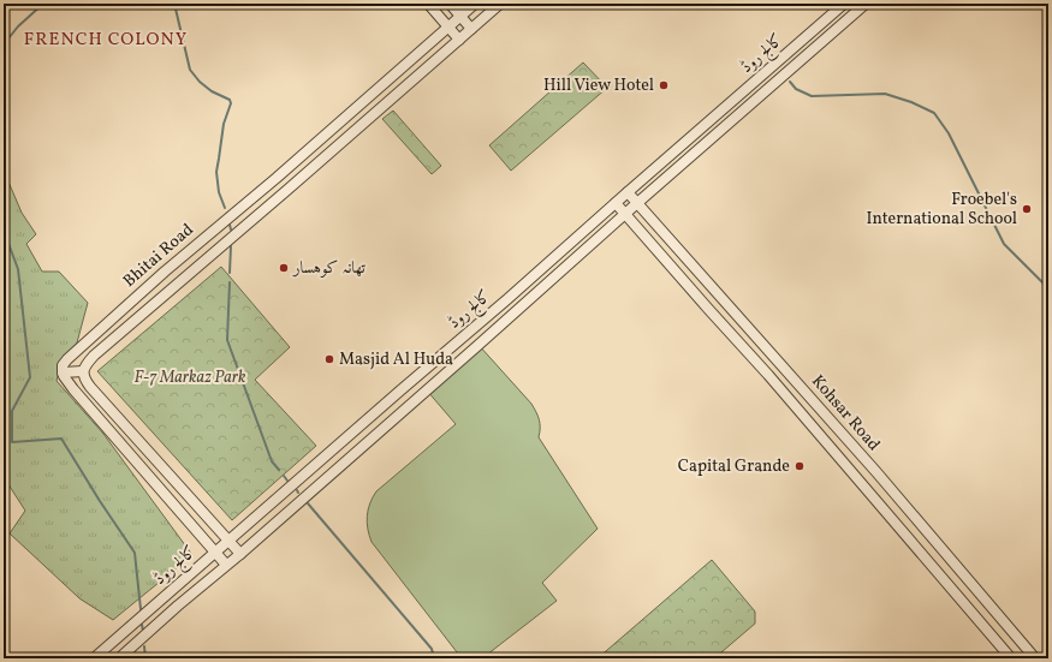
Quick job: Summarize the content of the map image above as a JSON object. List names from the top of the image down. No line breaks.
{"streets":{"street":["کالج روڈ","Bhitai Road","Kohsar Road"]},"crossings":[["کالج روڈ","Kohsar Road"]],"districts":["FRENCH COLONY"],"parks":["F-7 Markaz Park"],"places":["Hill View Hotel","Froebel's International School","تھانہ کوہسار","Masjid Al Huda","Capital Grande"]}
